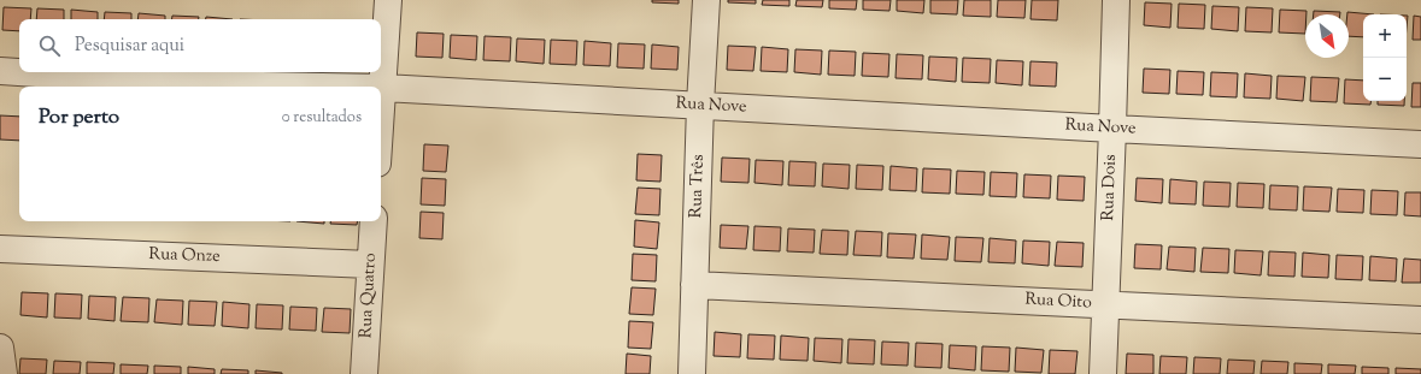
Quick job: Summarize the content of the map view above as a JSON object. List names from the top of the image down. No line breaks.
{"streets":{"street":["Rua Nove","Rua Três","Rua Dois","Rua Onze","Rua Quatro","Rua Oito"]},"crossings":[["Rua Nove","Rua Três"],["Rua Nove","Rua Dois"],["Rua Três","Rua Oito"],["Rua Dois","Rua Oito"],["Rua Onze","Rua Quatro"]],"north":"bottom right","page":{"map_buttons":["+","−"],"search":"Pesquisar aqui","heading":["Por perto","0 resultados"]}}
